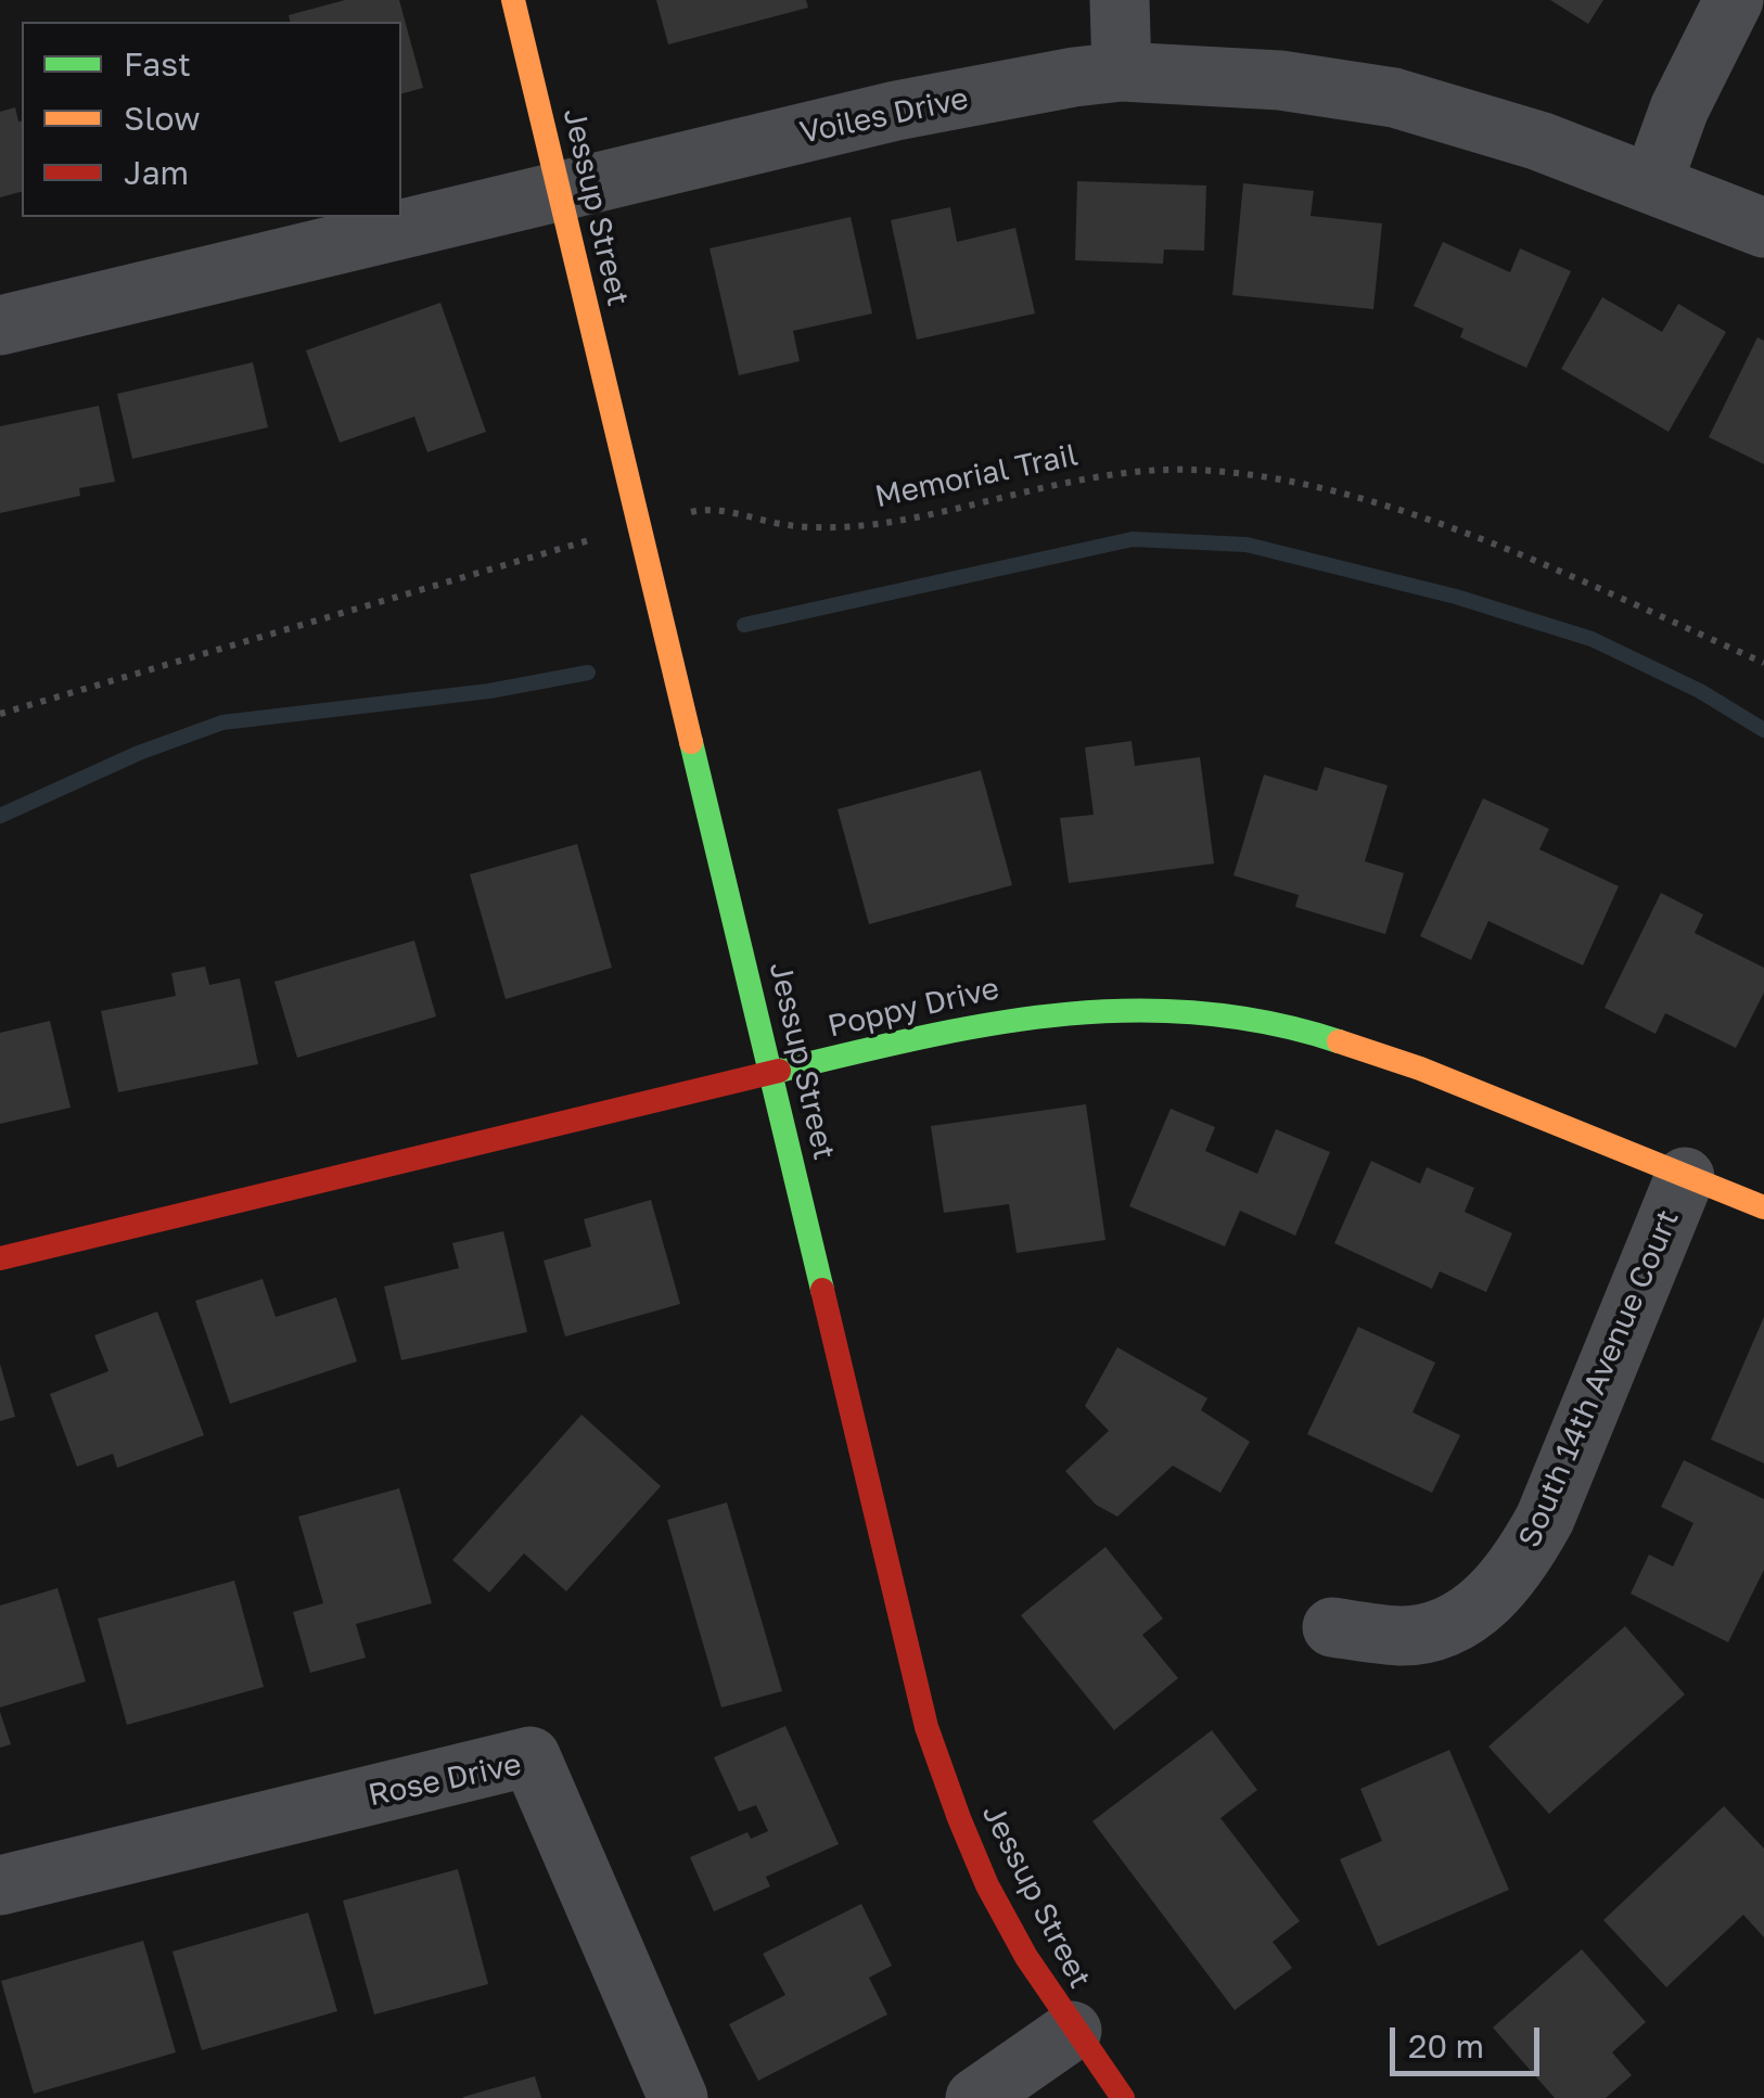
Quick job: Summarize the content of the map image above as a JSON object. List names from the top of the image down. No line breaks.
{"streets":{"street":["Voiles Drive","Jessup Street","Poppy Drive","South 14th Avenue Court","Rose Drive"],"path":["Memorial Trail"]},"crossings":[["Voiles Drive","Jessup Street"],["Jessup Street","Memorial Trail"],["Jessup Street","Poppy Drive"],["Poppy Drive","South 14th Avenue Court"]],"legend":["Fast","Slow","Jam"],"scale_bar":"20 m"}
